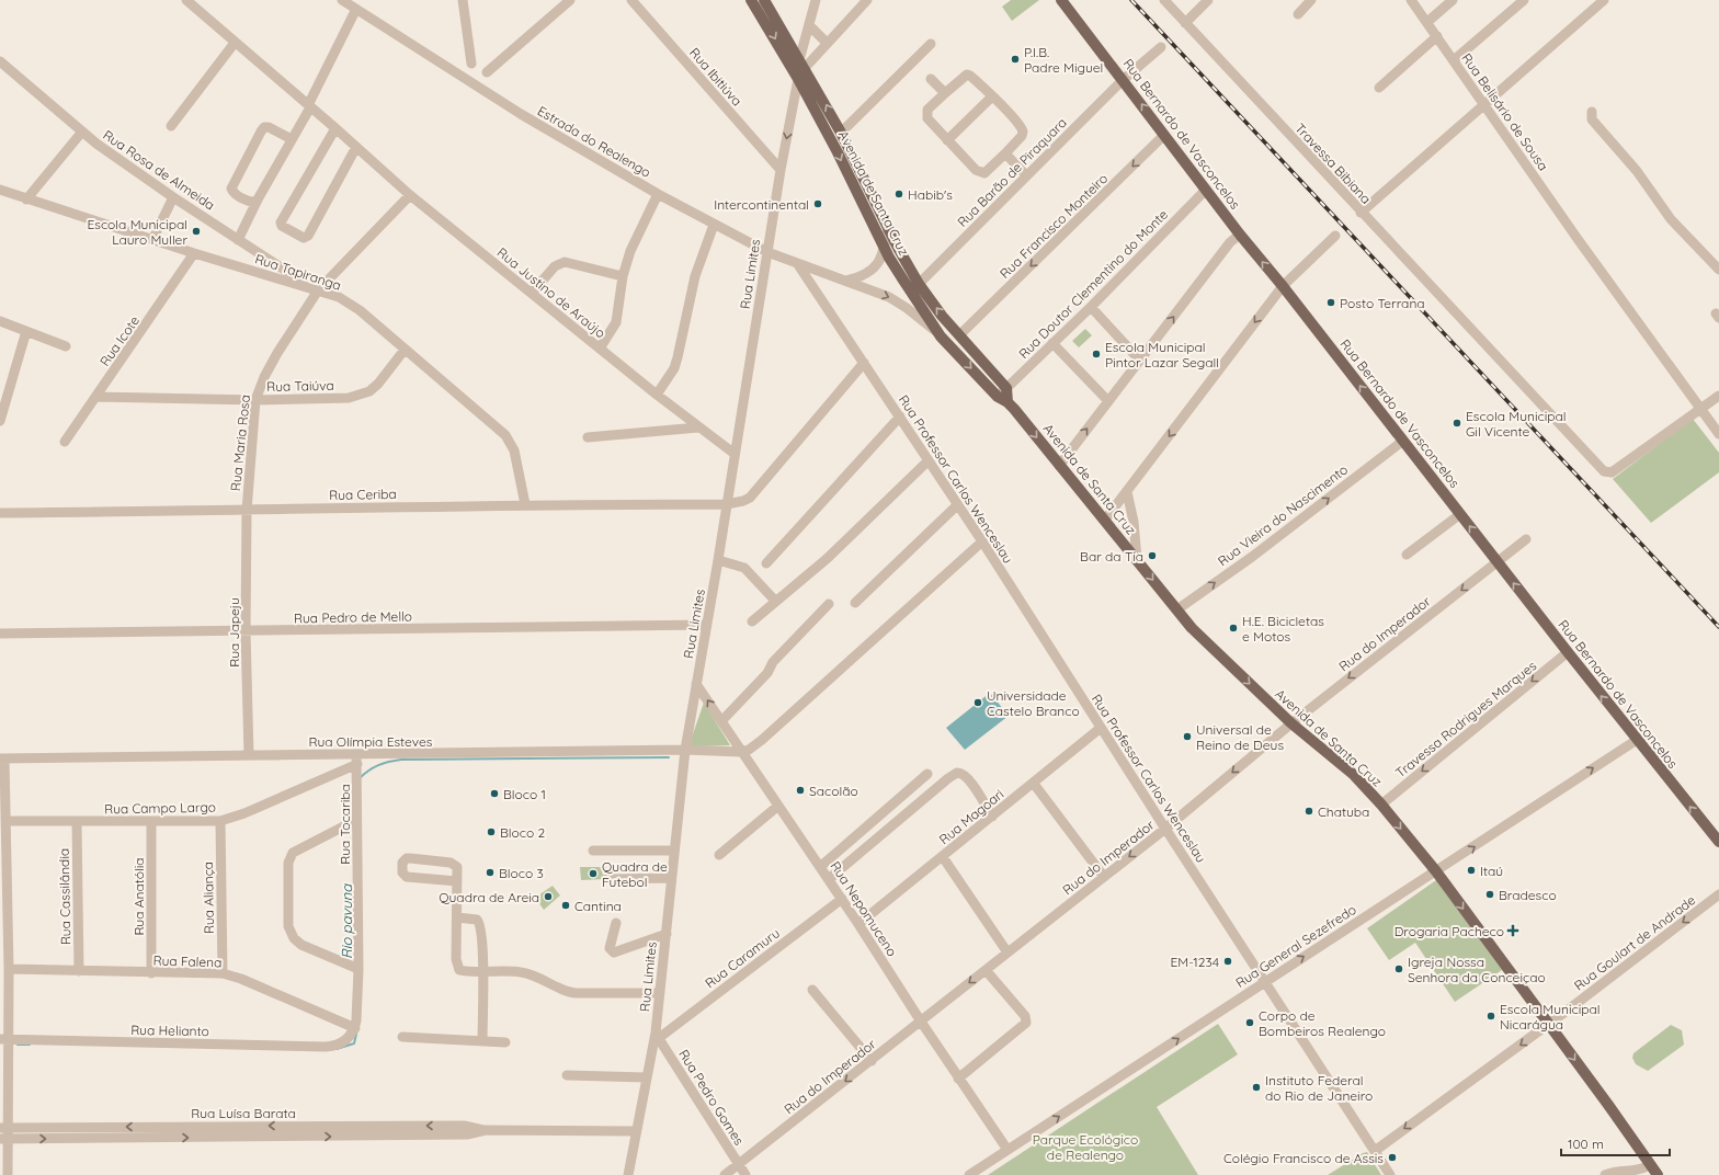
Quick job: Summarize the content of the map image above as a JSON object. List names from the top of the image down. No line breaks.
{"streets":{"main road":["Rua Bernardo de Vasconcelos","Avenida de Santa Cruz"],"street":["Rua Ibitiúva","Rua Belisário de Sousa","Estrada do Realengo","Travessa Bibiana","Rua Rosa de Almeida","Rua Barão de Piraquara","Rua Francisco Monteiro","Rua Tapiranga","Rua Limites","Rua Doutor Clementino do Monte","Rua Justino de Araújo","Rua Icote","Rua Taiúva","Rua Maria Rosa","Rua Professor Carlos Wenceslau","Rua Ceriba","Rua Vieira do Nascimento","Rua Pedro de Mello","Rua Japeju","Rua do Imperador","Travessa Rodrigues Marques","Rua Olímpia Esteves","Rua Campo Largo","Rua Magoari","Rua Tocariba","Rua Cassilândia","Rua Anatólia","Rua Aliança","Rua Nepomuceno","Rua Goulart de Andrade","Rua General Sezefredo","Rua Caramuru","Rua Falena","Rua Helianto","Rua Pedro Gomes","Rua Luísa Barata"]},"crossings":[["Rua Ibitiúva","Rua Limites"],["Rua Belisário de Sousa","Travessa Bibiana"],["Rua Bernardo de Vasconcelos","Rua Barão de Piraquara"],["Rua Bernardo de Vasconcelos","Rua Francisco Monteiro"],["Rua Bernardo de Vasconcelos","Rua Doutor Clementino do Monte"],["Rua Bernardo de Vasconcelos","Rua Vieira do Nascimento"],["Rua Bernardo de Vasconcelos","Rua do Imperador"],["Rua Bernardo de Vasconcelos","Travessa Rodrigues Marques"],["Rua Bernardo de Vasconcelos","Rua General Sezefredo"],["Estrada do Realengo","Avenida de Santa Cruz"],["Estrada do Realengo","Rua Limites"],["Estrada do Realengo","Rua Professor Carlos Wenceslau"],["Rua Rosa de Almeida","Rua Tapiranga"],["Rua Rosa de Almeida","Rua Maria Rosa"],["Rua Barão de Piraquara","Avenida de Santa Cruz"],["Avenida de Santa Cruz","Rua Francisco Monteiro"],["Avenida de Santa Cruz","Rua Limites"],["Avenida de Santa Cruz","Rua Doutor Clementino do Monte"],["Avenida de Santa Cruz","Rua Vieira do Nascimento"],["Avenida de Santa Cruz","Rua do Imperador"],["Avenida de Santa Cruz","Travessa Rodrigues Marques"],["Avenida de Santa Cruz","Rua Goulart de Andrade"],["Avenida de Santa Cruz","Rua General Sezefredo"],["Rua Tapiranga","Rua Icote"],["Rua Tapiranga","Rua Taiúva"],["Rua Tapiranga","Rua Maria Rosa"],["Rua Tapiranga","Rua Ceriba"],["Rua Limites","Rua Justino de Araújo"],["Rua Limites","Rua Ceriba"],["Rua Limites","Rua Pedro de Mello"],["Rua Limites","Rua Olímpia Esteves"],["Rua Limites","Rua Nepomuceno"],["Rua Limites","Rua Caramuru"],["Rua Limites","Rua Pedro Gomes"],["Rua Limites","Rua Luísa Barata"],["Rua Justino de Araújo","Rua Maria Rosa"],["Rua Icote","Rua Taiúva"],["Rua Taiúva","Rua Maria Rosa"],["Rua Maria Rosa","Rua Ceriba"],["Rua Maria Rosa","Rua Japeju"],["Rua Professor Carlos Wenceslau","Rua Ceriba"],["Rua Professor Carlos Wenceslau","Rua do Imperador"],["Rua Professor Carlos Wenceslau","Rua Magoari"],["Rua Professor Carlos Wenceslau","Rua Goulart de Andrade"],["Rua Professor Carlos Wenceslau","Rua General Sezefredo"],["Rua Ceriba","Rua Japeju"],["Rua Pedro de Mello","Rua Japeju"],["Rua Japeju","Rua Olímpia Esteves"],["Rua do Imperador","Rua Nepomuceno"],["Rua do Imperador","Rua Pedro Gomes"],["Rua Olímpia Esteves","Rua Campo Largo"],["Rua Olímpia Esteves","Rua Tocariba"],["Rua Olímpia Esteves","Rua Nepomuceno"],["Rua Campo Largo","Rua Tocariba"],["Rua Campo Largo","Rua Cassilândia"],["Rua Campo Largo","Rua Anatólia"],["Rua Campo Largo","Rua Aliança"],["Rua Magoari","Rua Nepomuceno"],["Rua Tocariba","Rua Falena"],["Rua Tocariba","Rua Helianto"],["Rua Cassilândia","Rua Falena"],["Rua Anatólia","Rua Falena"],["Rua Aliança","Rua Falena"],["Rua Nepomuceno","Rua General Sezefredo"],["Rua Nepomuceno","Rua Caramuru"],["Rua Caramuru","Rua Pedro Gomes"],["Rua Falena","Rua Helianto"]],"one_way":["Rua Bernardo de Vasconcelos","Rua Francisco Monteiro","Rua Vieira do Nascimento","Rua do Imperador","Travessa Rodrigues Marques","Rua Goulart de Andrade","Rua General Sezefredo"],"water":["Rio pavuna"],"parks":["Parque Ecológico de Realengo"],"places":{"other":["P.I.B. Padre Miguel","Habib's","Intercontinental","Escola Municipal Lauro Muller","Posto Terrana","Escola Municipal Pintor Lazar Segall","Escola Municipal Gil Vicente","Bar da Tia","H.E. Bicicletas e Motos","Universidade Castelo Branco","Universal de Reino de Deus","Sacolão","Bloco 1","Chatuba","Bloco 2","Itaú","Bloco 3","Quadra de Futebol","Bradesco","Quadra de Areia","Cantina","EM-1234","Igreja Nossa Senhora da Conceiçao","Escola Municipal Nicarágua","Corpo de Bombeiros Realengo","Instituto Federal do Rio de Janeiro","Colégio Francisco de Assis"],"health":["Drogaria Pacheco"]},"scale_bar":"100 m"}
